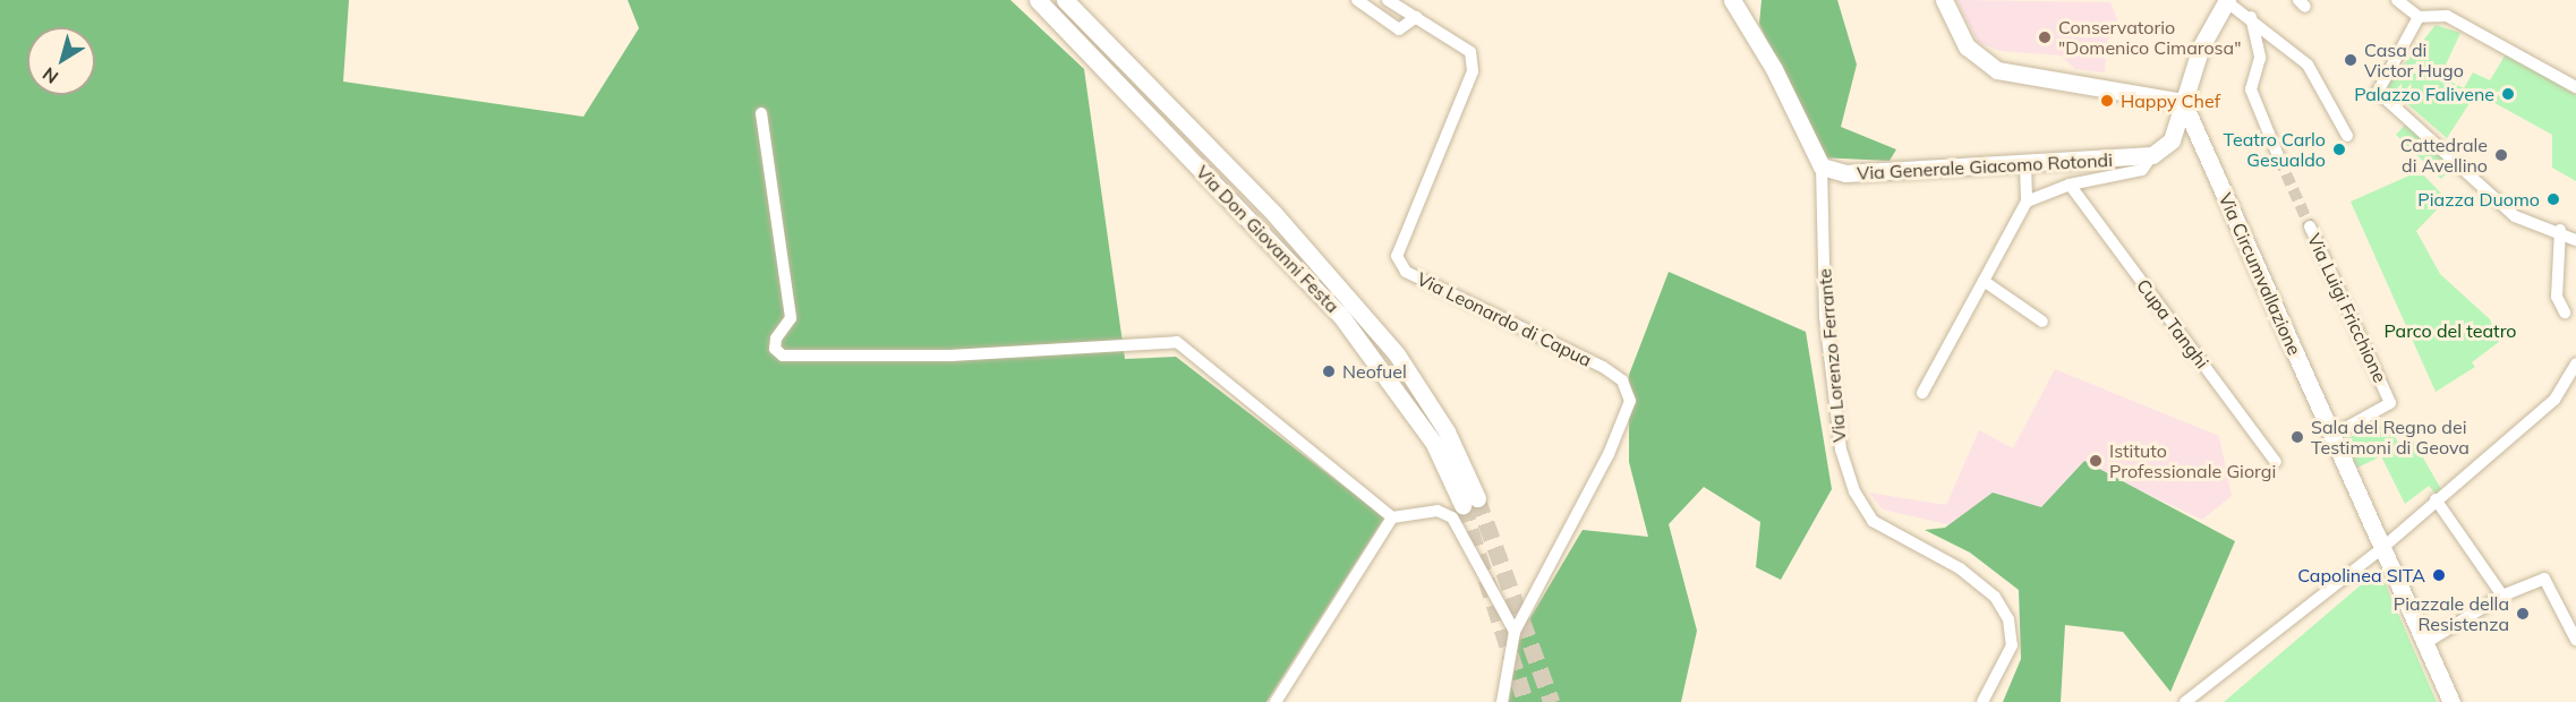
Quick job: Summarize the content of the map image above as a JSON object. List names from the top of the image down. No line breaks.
{"streets":{"street":["Via Generale Giacomo Rotondi","Via Don Giovanni Festa","Via Circumvallazione","Via Luigi Fricchione","Via Leonardo di Capua","Cupa Tanghi","Via Lorenzo Ferrante"]},"crossings":[["Via Generale Giacomo Rotondi","Via Lorenzo Ferrante"],["Via Circumvallazione","Via Luigi Fricchione"]],"parks":["Parco del teatro"],"places":["Conservatorio \"Domenico Cimarosa\"","Casa di Victor Hugo","Palazzo Falivene","Happy Chef","Teatro Carlo Gesualdo","Cattedrale di Avellino","Piazza Duomo","Neofuel","Sala del Regno dei Testimoni di Geova","Istituto Professionale Giorgi","Capolinea SITA","Piazzale della Resistenza"],"north":"bottom left"}
